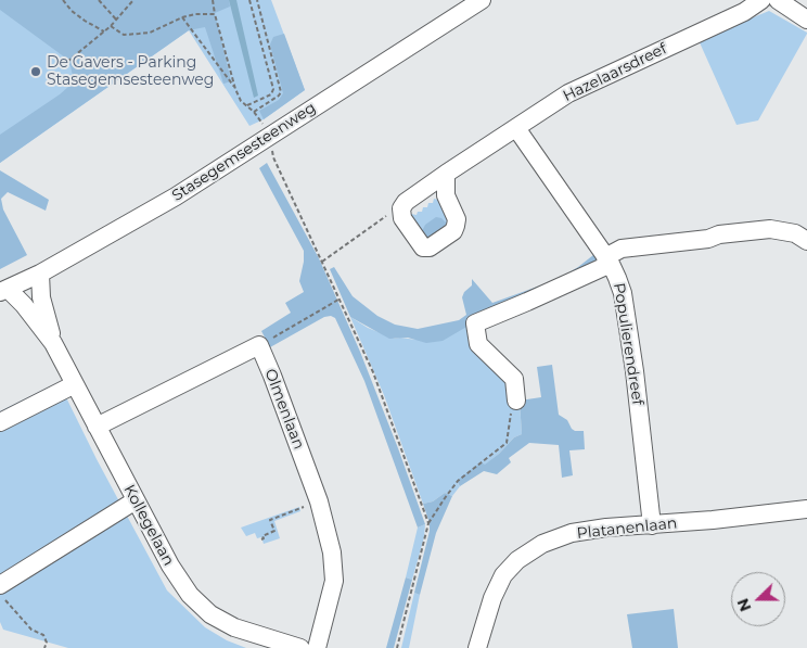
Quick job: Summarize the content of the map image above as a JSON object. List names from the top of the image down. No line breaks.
{"streets":{"street":["Hazelaarsdreef","Stasegemsesteenweg","Populierendreef","Olmenlaan","Kollegelaan","Platanenlaan"]},"crossings":[["Hazelaarsdreef","Populierendreef"],["Stasegemsesteenweg","Kollegelaan"],["Populierendreef","Platanenlaan"]],"places":["De Gavers - Parking Stasegemsesteenweg"],"north":"left"}
